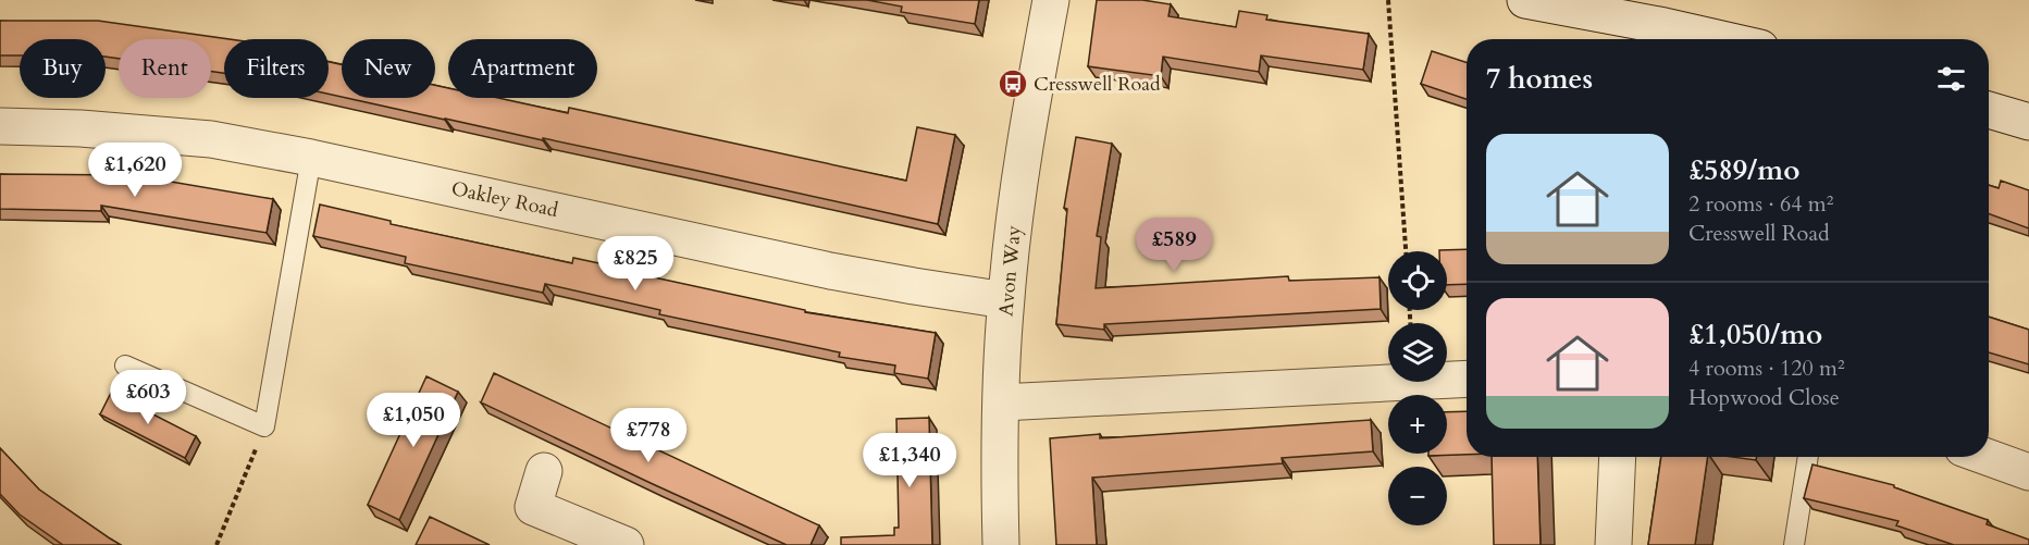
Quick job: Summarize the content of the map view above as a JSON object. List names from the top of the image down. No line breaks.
{"streets":{"street":["Oakley Road","Avon Way"]},"crossings":[["Oakley Road","Avon Way"]],"places":{"bus stop":["Cresswell Road"]},"page":{"chip":["Buy","Rent","Filters","New","Apartment"],"heading":"7 homes","list":[{"name":"£589/mo","note":"2 rooms · 64 m² · Cresswell Road"},{"name":"£1,050/mo","note":"4 rooms · 120 m² · Hopwood Close"}],"price":["£1,620","£589","£825","£603","£1,050","£778","£1,340"],"map_buttons":["+","−"]}}
